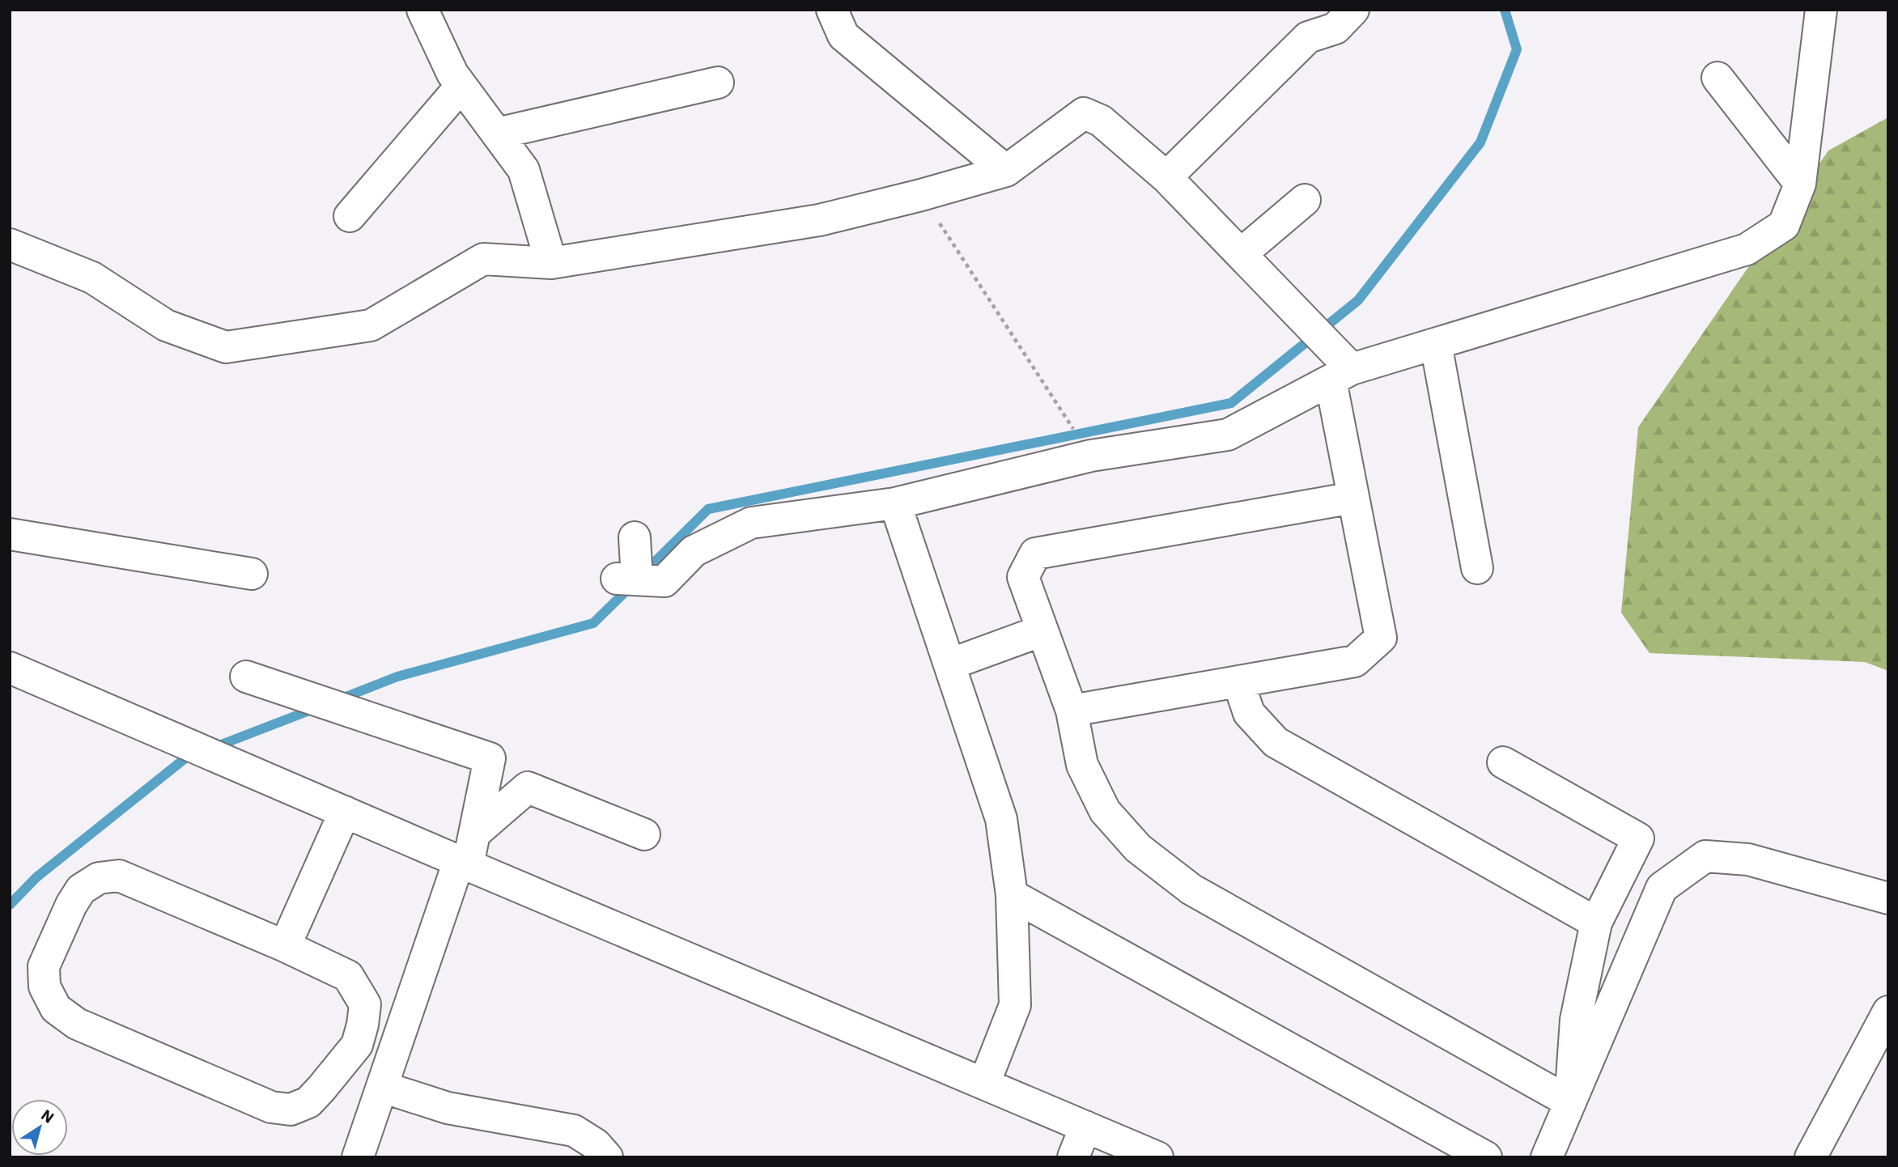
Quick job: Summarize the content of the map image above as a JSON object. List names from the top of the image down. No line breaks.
{"north":"top right"}
